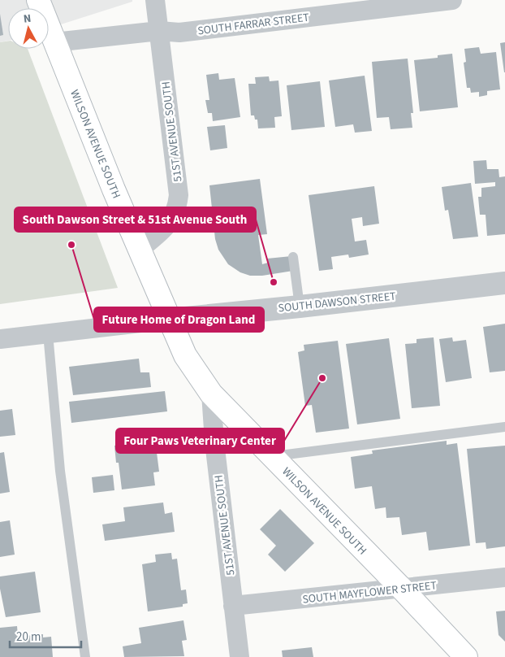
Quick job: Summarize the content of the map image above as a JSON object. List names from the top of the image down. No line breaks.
{"streets":{"main road":["WILSON AVENUE SOUTH"],"street":["SOUTH FARRAR STREET","51ST AVENUE SOUTH","SOUTH DAWSON STREET","SOUTH MAYFLOWER STREET"]},"crossings":[["SOUTH FARRAR STREET","51ST AVENUE SOUTH"],["SOUTH FARRAR STREET","WILSON AVENUE SOUTH"],["51ST AVENUE SOUTH","WILSON AVENUE SOUTH"],["51ST AVENUE SOUTH","SOUTH MAYFLOWER STREET"],["WILSON AVENUE SOUTH","SOUTH DAWSON STREET"],["WILSON AVENUE SOUTH","SOUTH MAYFLOWER STREET"]],"places":["Future Home of Dragon Land","South Dawson Street & 51st Avenue South","Four Paws Veterinary Center"],"scale_bar":"20 m","north":"top"}
